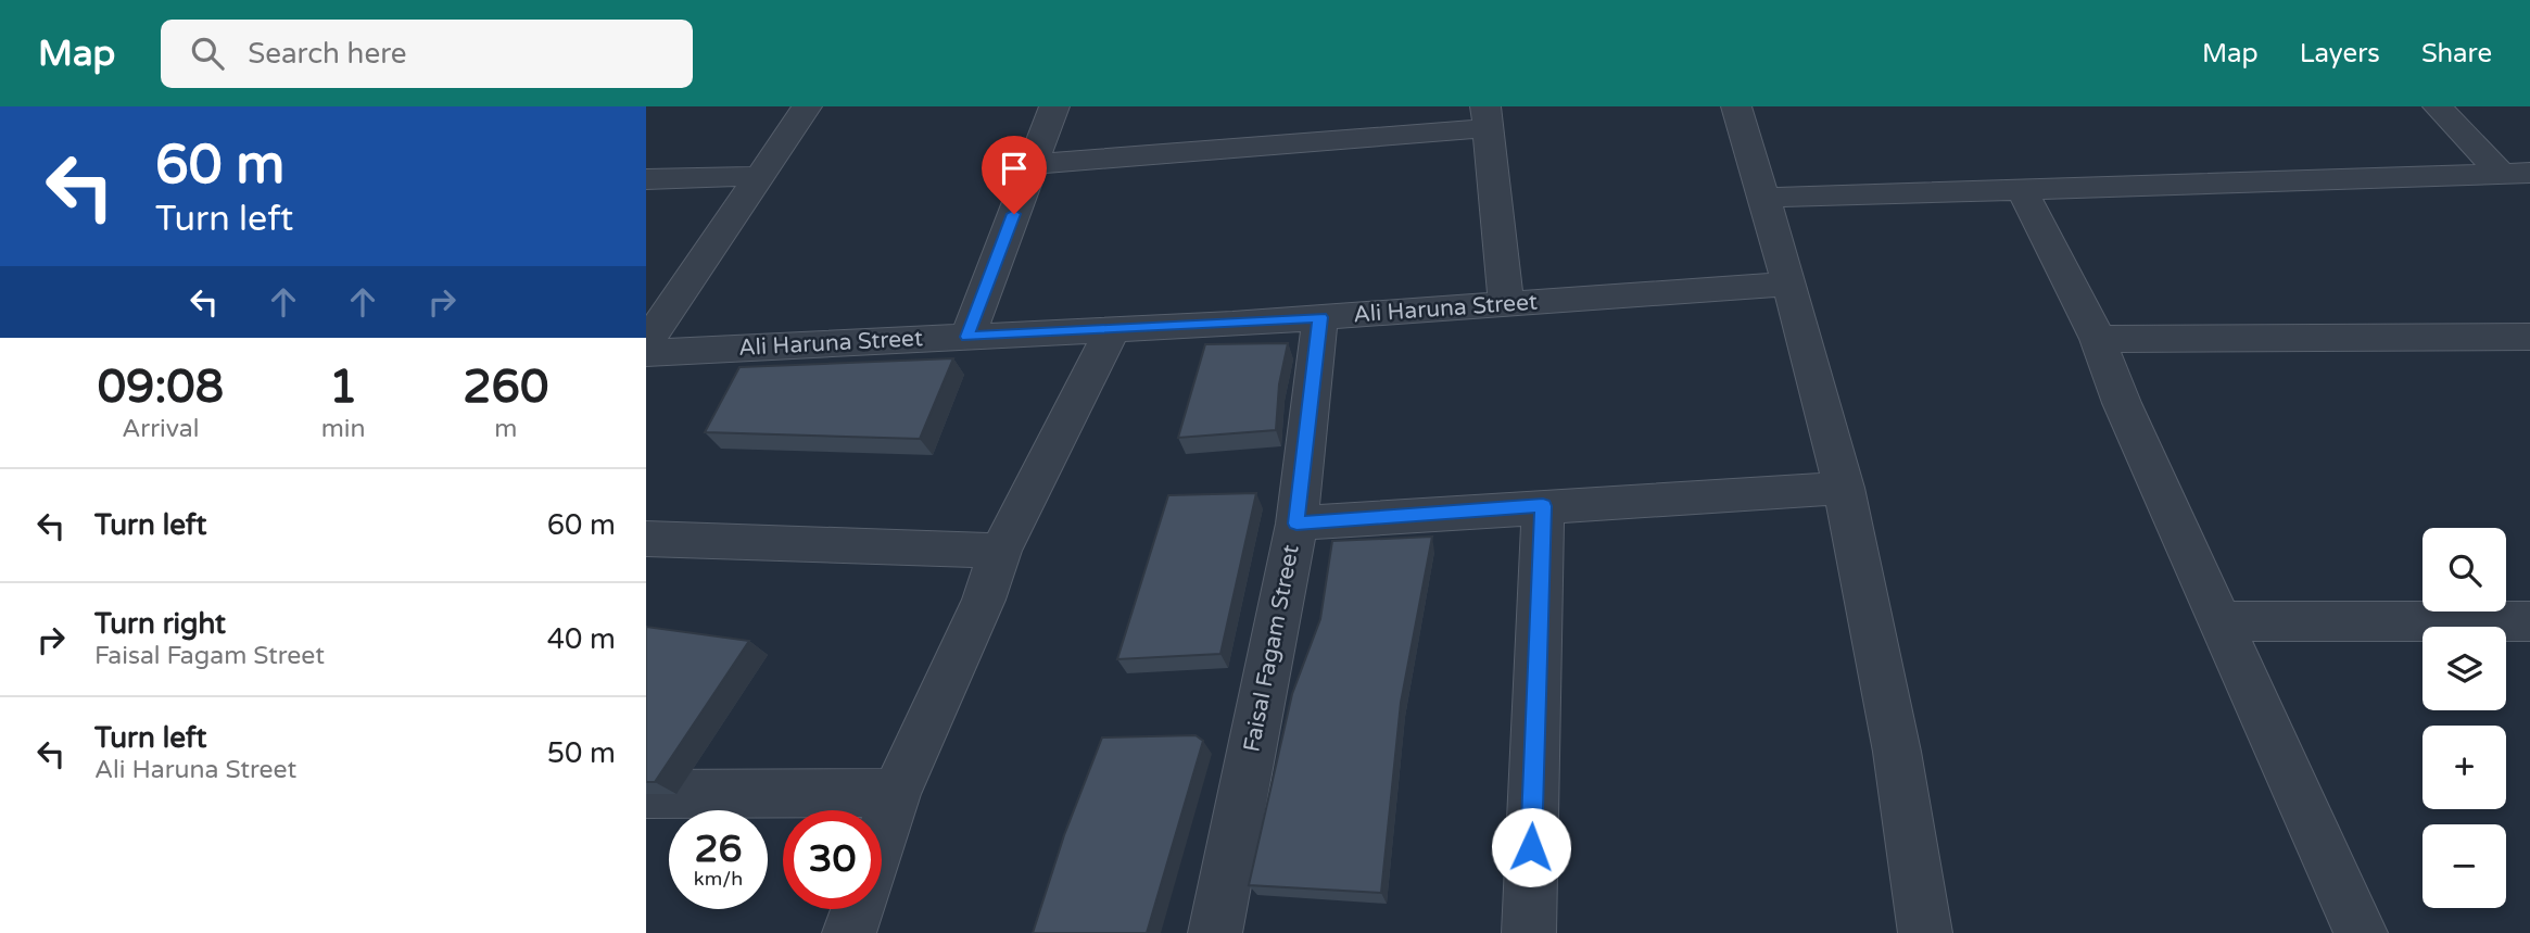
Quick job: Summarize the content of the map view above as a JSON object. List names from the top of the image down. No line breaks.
{"streets":{"street":["Ali Haruna Street","Faisal Fagam Street"]},"crossings":[["Ali Haruna Street","Faisal Fagam Street"]],"page":{"header":"Map","search":"Search here","nav":["Map","Layers","Share"],"turn":["60 m","Turn left"],"eta":["09:08","Arrival","1","min","260","m"],"list":[{"name":"Turn left","value":"60 m"},{"name":"Turn right","note":"Faisal Fagam Street","value":"40 m"},{"name":"Turn left","note":"Ali Haruna Street","value":"50 m"}],"map_buttons":["+","−"],"speed":"26 km/h","limit":"30"}}
